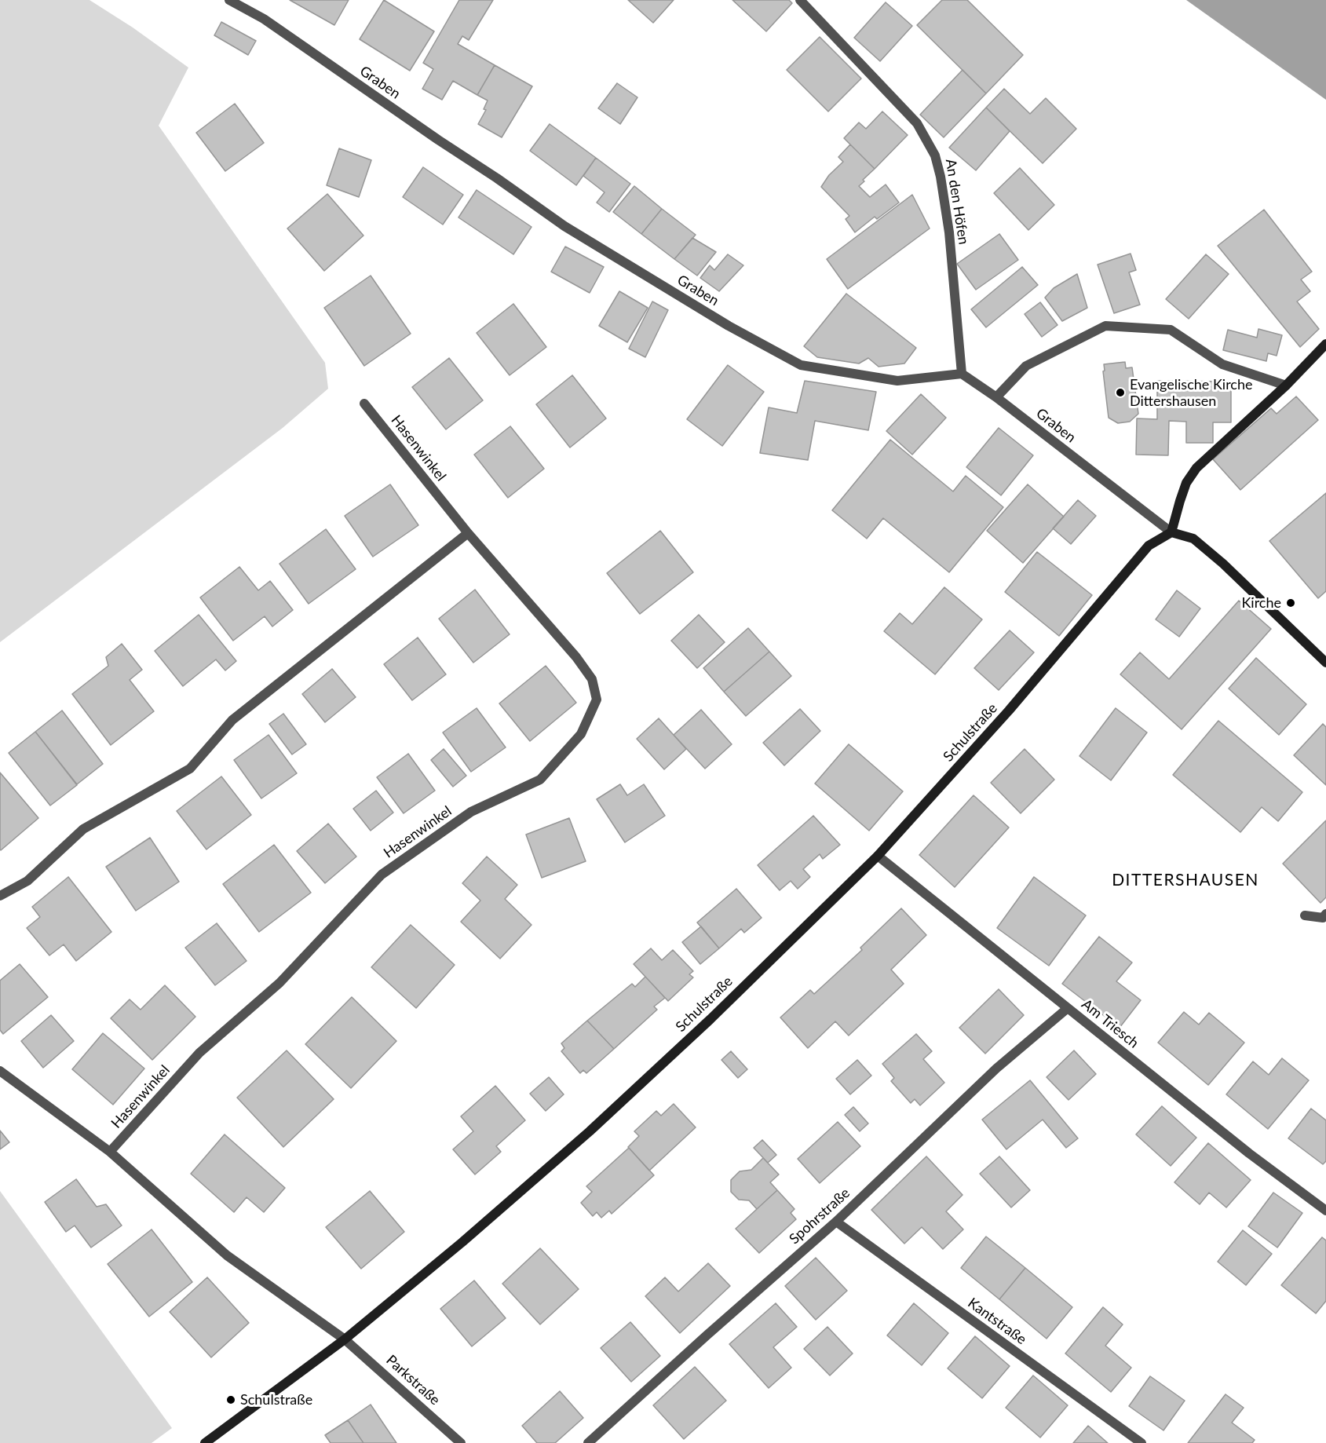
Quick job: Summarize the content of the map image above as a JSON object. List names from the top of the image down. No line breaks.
{"streets":{"street":["Graben","An den Höfen","Hasenwinkel","Schulstraße","Am Triesch","Spohrstraße","Kantstraße","Parkstraße"]},"crossings":[["Graben","An den Höfen"],["Graben","Schulstraße"],["Schulstraße","Am Triesch"],["Schulstraße","Parkstraße"],["Am Triesch","Spohrstraße"],["Spohrstraße","Kantstraße"]],"districts":["DITTERSHAUSEN"],"places":["Evangelische Kirche Dittershausen","Kirche","Schulstraße"]}
